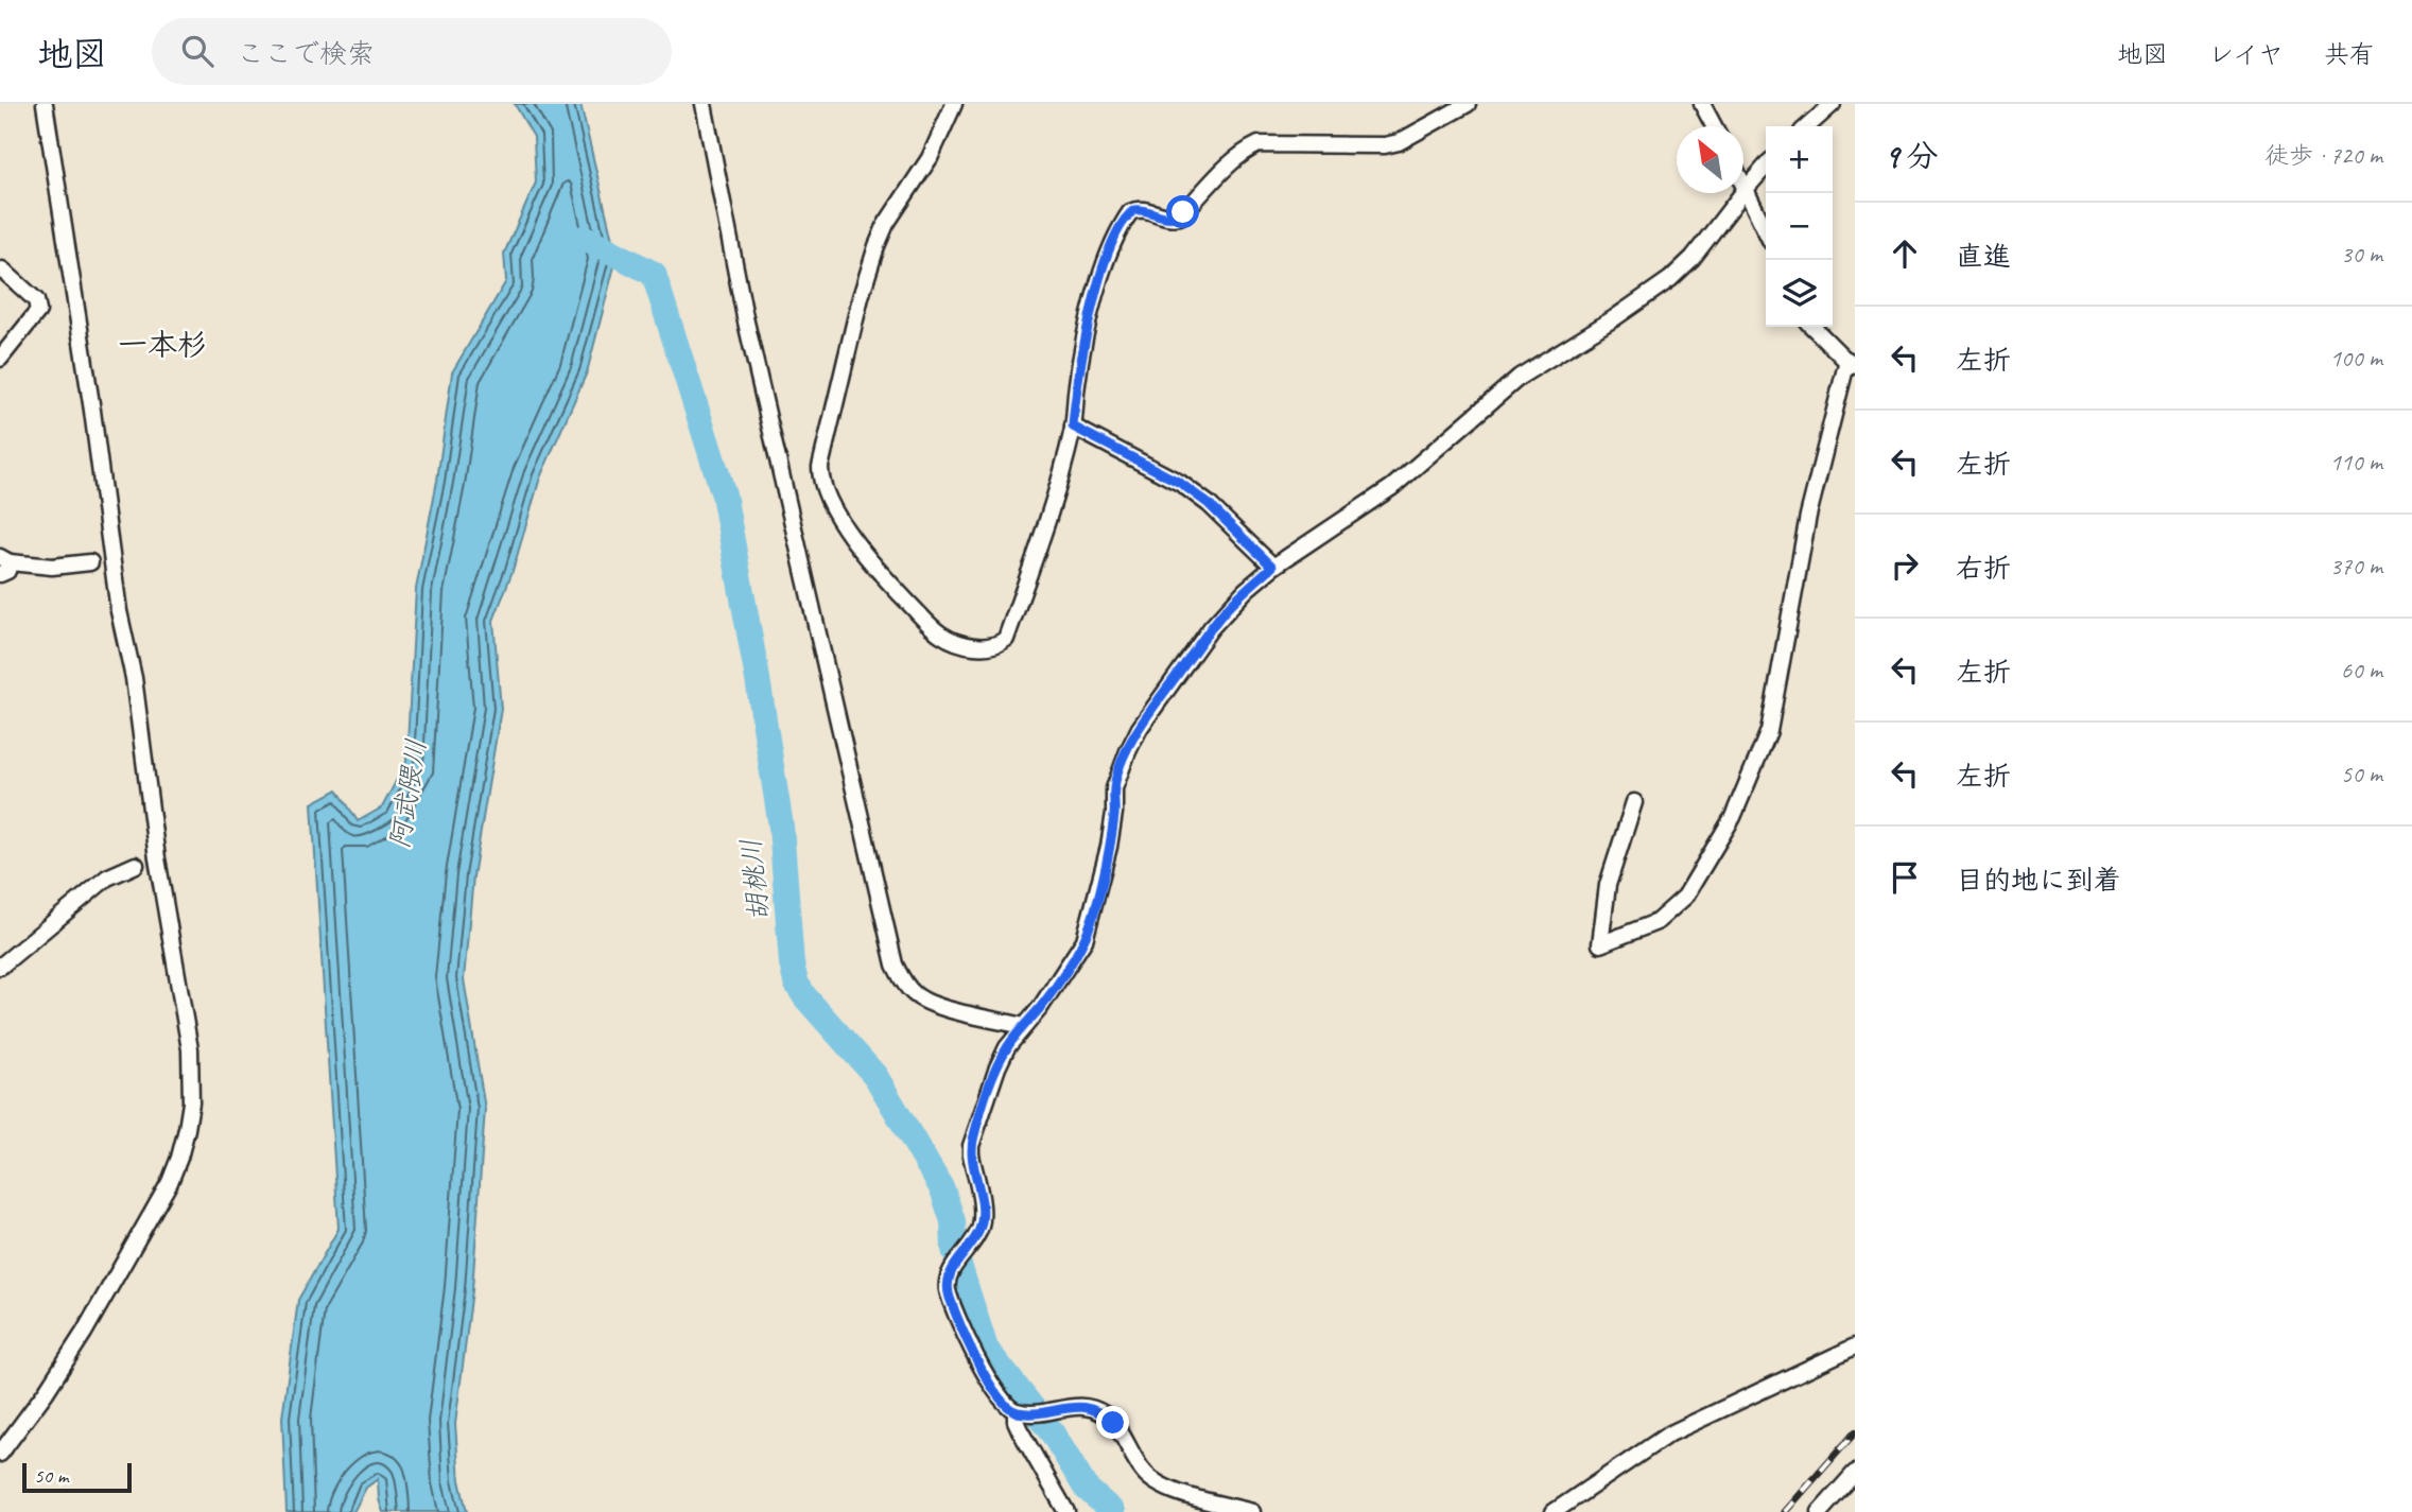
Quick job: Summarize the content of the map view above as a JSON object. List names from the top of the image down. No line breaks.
{"districts":["一本杉"],"water":["阿武隈川","胡桃川"],"scale_bar":"50 m","north":"top left","page":{"header":"地図","search":"ここで検索","nav":["地図","レイヤ","共有"],"heading":["9 分","徒歩 · 720 m"],"map_buttons":["+","−"],"list":[["直進","30 m"],["左折","100 m"],["左折","110 m"],["右折","370 m"],["左折","60 m"],["左折","50 m"],"目的地に到着"],"scale":"50 m"}}
